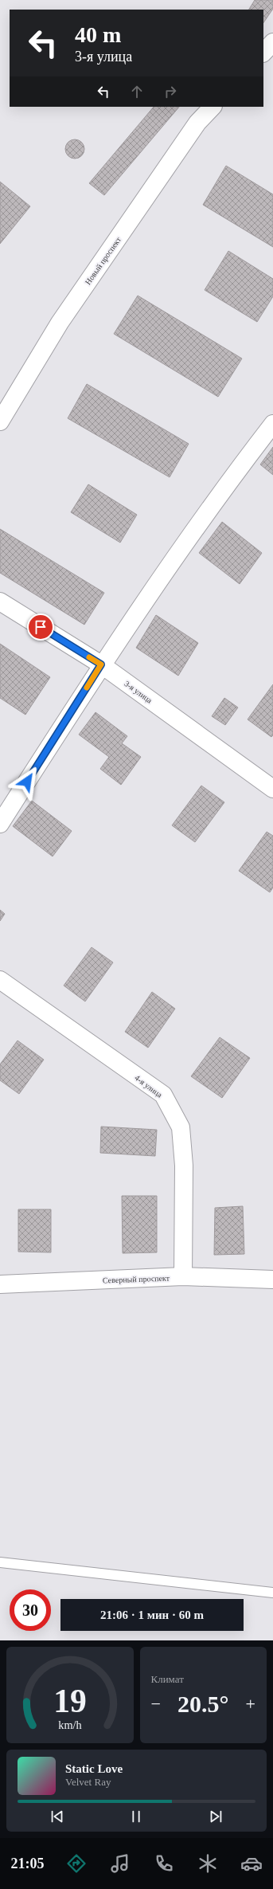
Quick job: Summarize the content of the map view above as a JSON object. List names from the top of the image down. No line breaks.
{"streets":{"street":["Новый проспект","3-я улица","4-я улица","Северный проспект"]},"crossings":[["4-я улица","Северный проспект"]],"page":{"turn":["40 m","3-я улица"],"limit":"30","trip":"21:06 · 1 мин · 60 m","tile":"Климат","heat":["−","20.5°","+"],"song":["Static Love","Velvet Ray"],"tabs":"21:05","gauge":["19","km/h"]}}
